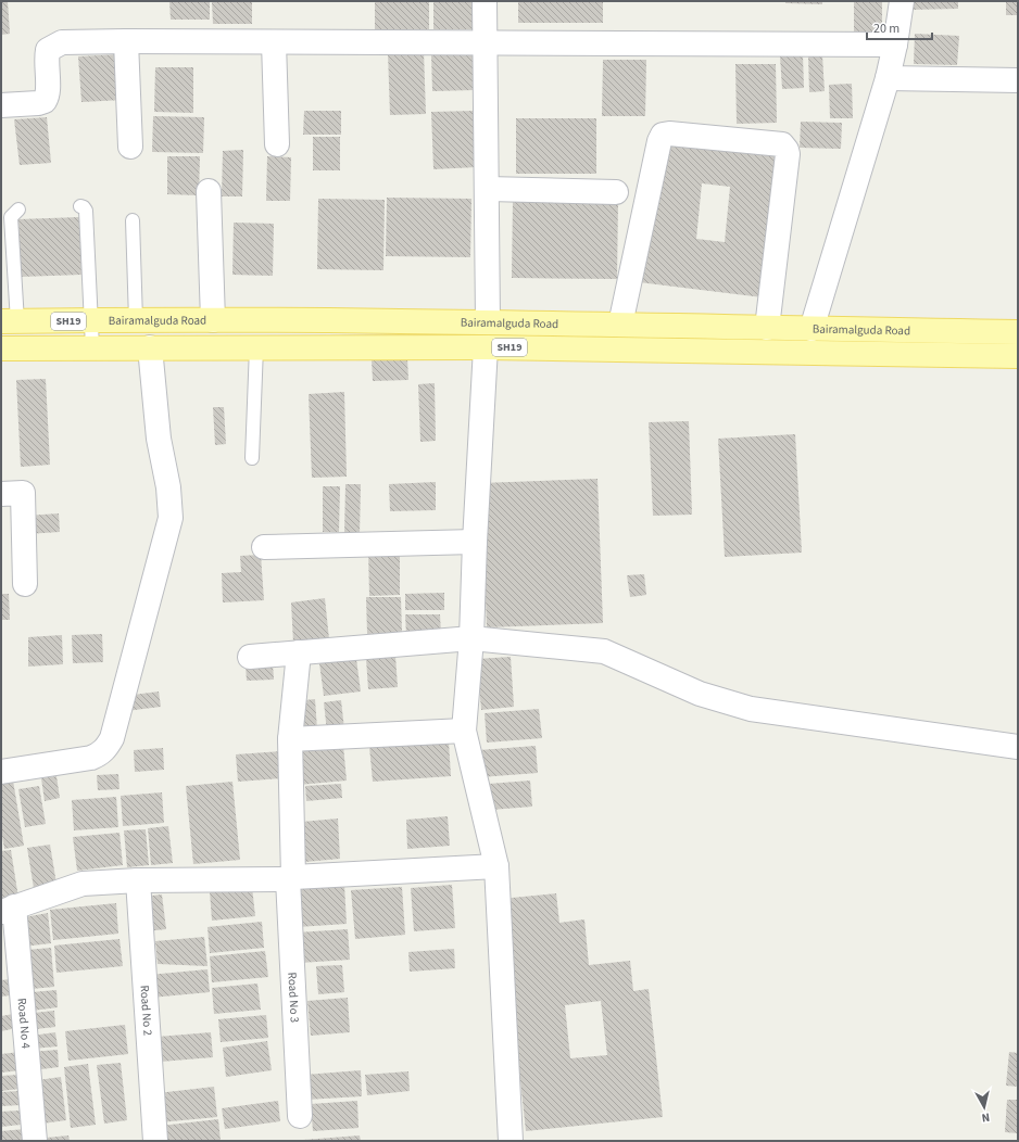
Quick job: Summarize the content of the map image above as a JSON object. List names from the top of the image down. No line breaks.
{"streets":{"main road":["Bairamalguda Road","SH19"],"street":["Road No 3","Road No 2","Road No 4"]},"scale_bar":"20 m","north":"bottom"}
